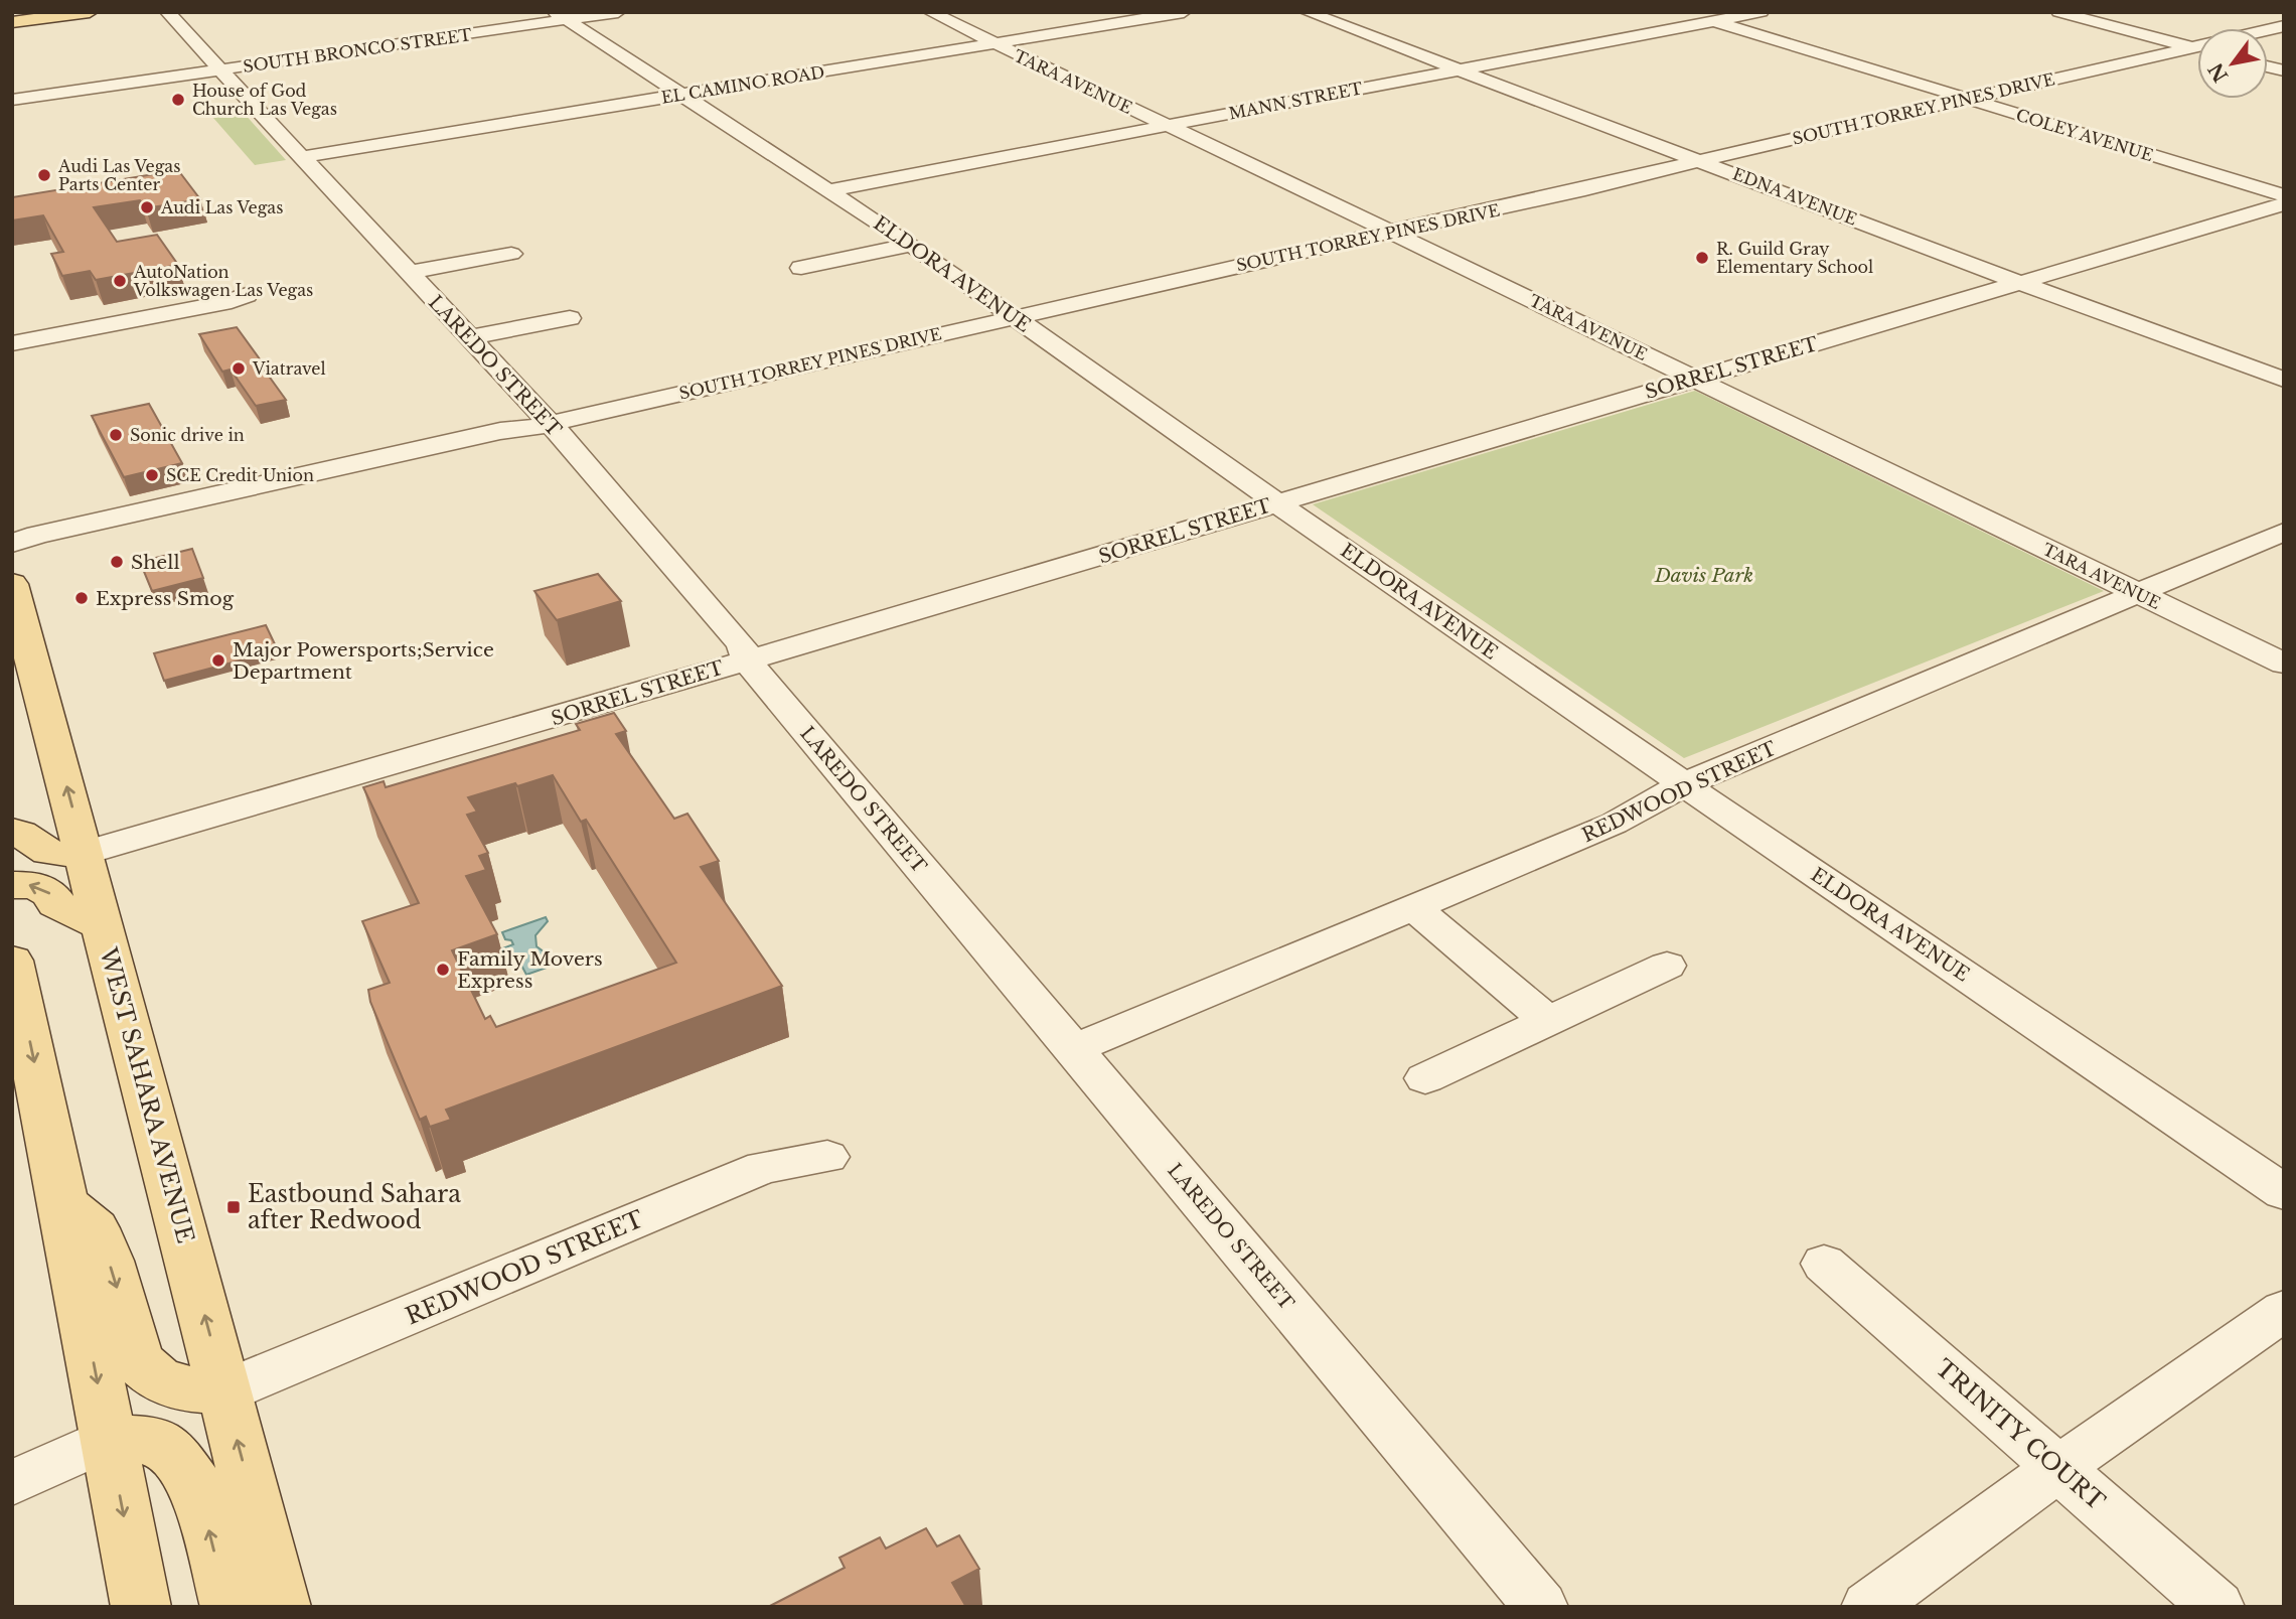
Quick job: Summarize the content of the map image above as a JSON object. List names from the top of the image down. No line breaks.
{"streets":{"main road":["WEST SAHARA AVENUE"],"street":["SOUTH BRONCO STREET","TARA AVENUE","EL CAMINO ROAD","MANN STREET","SOUTH TORREY PINES DRIVE","COLEY AVENUE","EDNA AVENUE","ELDORA AVENUE","LAREDO STREET","SORREL STREET","REDWOOD STREET","TRINITY COURT"]},"crossings":[["SOUTH BRONCO STREET","ELDORA AVENUE"],["SOUTH BRONCO STREET","LAREDO STREET"],["TARA AVENUE","EL CAMINO ROAD"],["TARA AVENUE","MANN STREET"],["TARA AVENUE","SOUTH TORREY PINES DRIVE"],["TARA AVENUE","SORREL STREET"],["TARA AVENUE","REDWOOD STREET"],["EL CAMINO ROAD","ELDORA AVENUE"],["EL CAMINO ROAD","LAREDO STREET"],["MANN STREET","COLEY AVENUE"],["MANN STREET","EDNA AVENUE"],["MANN STREET","ELDORA AVENUE"],["SOUTH TORREY PINES DRIVE","COLEY AVENUE"],["SOUTH TORREY PINES DRIVE","EDNA AVENUE"],["SOUTH TORREY PINES DRIVE","ELDORA AVENUE"],["SOUTH TORREY PINES DRIVE","LAREDO STREET"],["EDNA AVENUE","SORREL STREET"],["ELDORA AVENUE","SORREL STREET"],["ELDORA AVENUE","REDWOOD STREET"],["LAREDO STREET","SORREL STREET"],["LAREDO STREET","REDWOOD STREET"],["SORREL STREET","WEST SAHARA AVENUE"],["REDWOOD STREET","WEST SAHARA AVENUE"]],"parks":["Davis Park"],"places":{"other":["House of God Church Las Vegas","Audi Las Vegas Parts Center","Audi Las Vegas","R. Guild Gray Elementary School","AutoNation Volkswagen Las Vegas","Viatravel","Sonic drive in","SCE Credit Union","Shell","Express Smog","Major Powersports;Service Department","Family Movers Express"],"transit":["Eastbound Sahara after Redwood"]},"north":"bottom left"}
